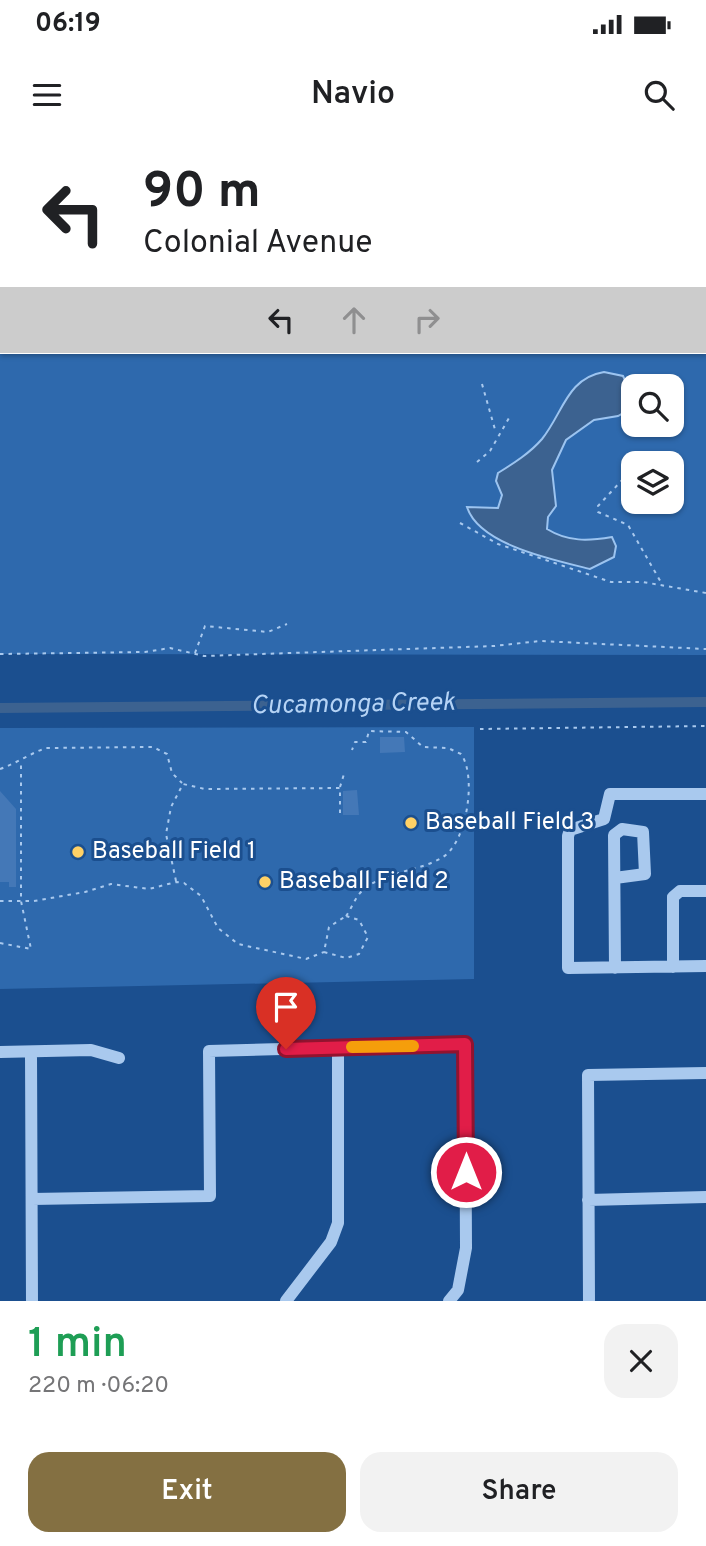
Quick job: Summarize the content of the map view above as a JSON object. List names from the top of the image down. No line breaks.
{"water":["Cucamonga Creek"],"places":["Baseball Field 3","Baseball Field 1","Baseball Field 2"],"page":{"status":"06:19","header":"Navio","turn":["90 m","Colonial Avenue"],"heading":["1 min","220 m · 06:20"],"buttons":["Exit","Share"]}}
